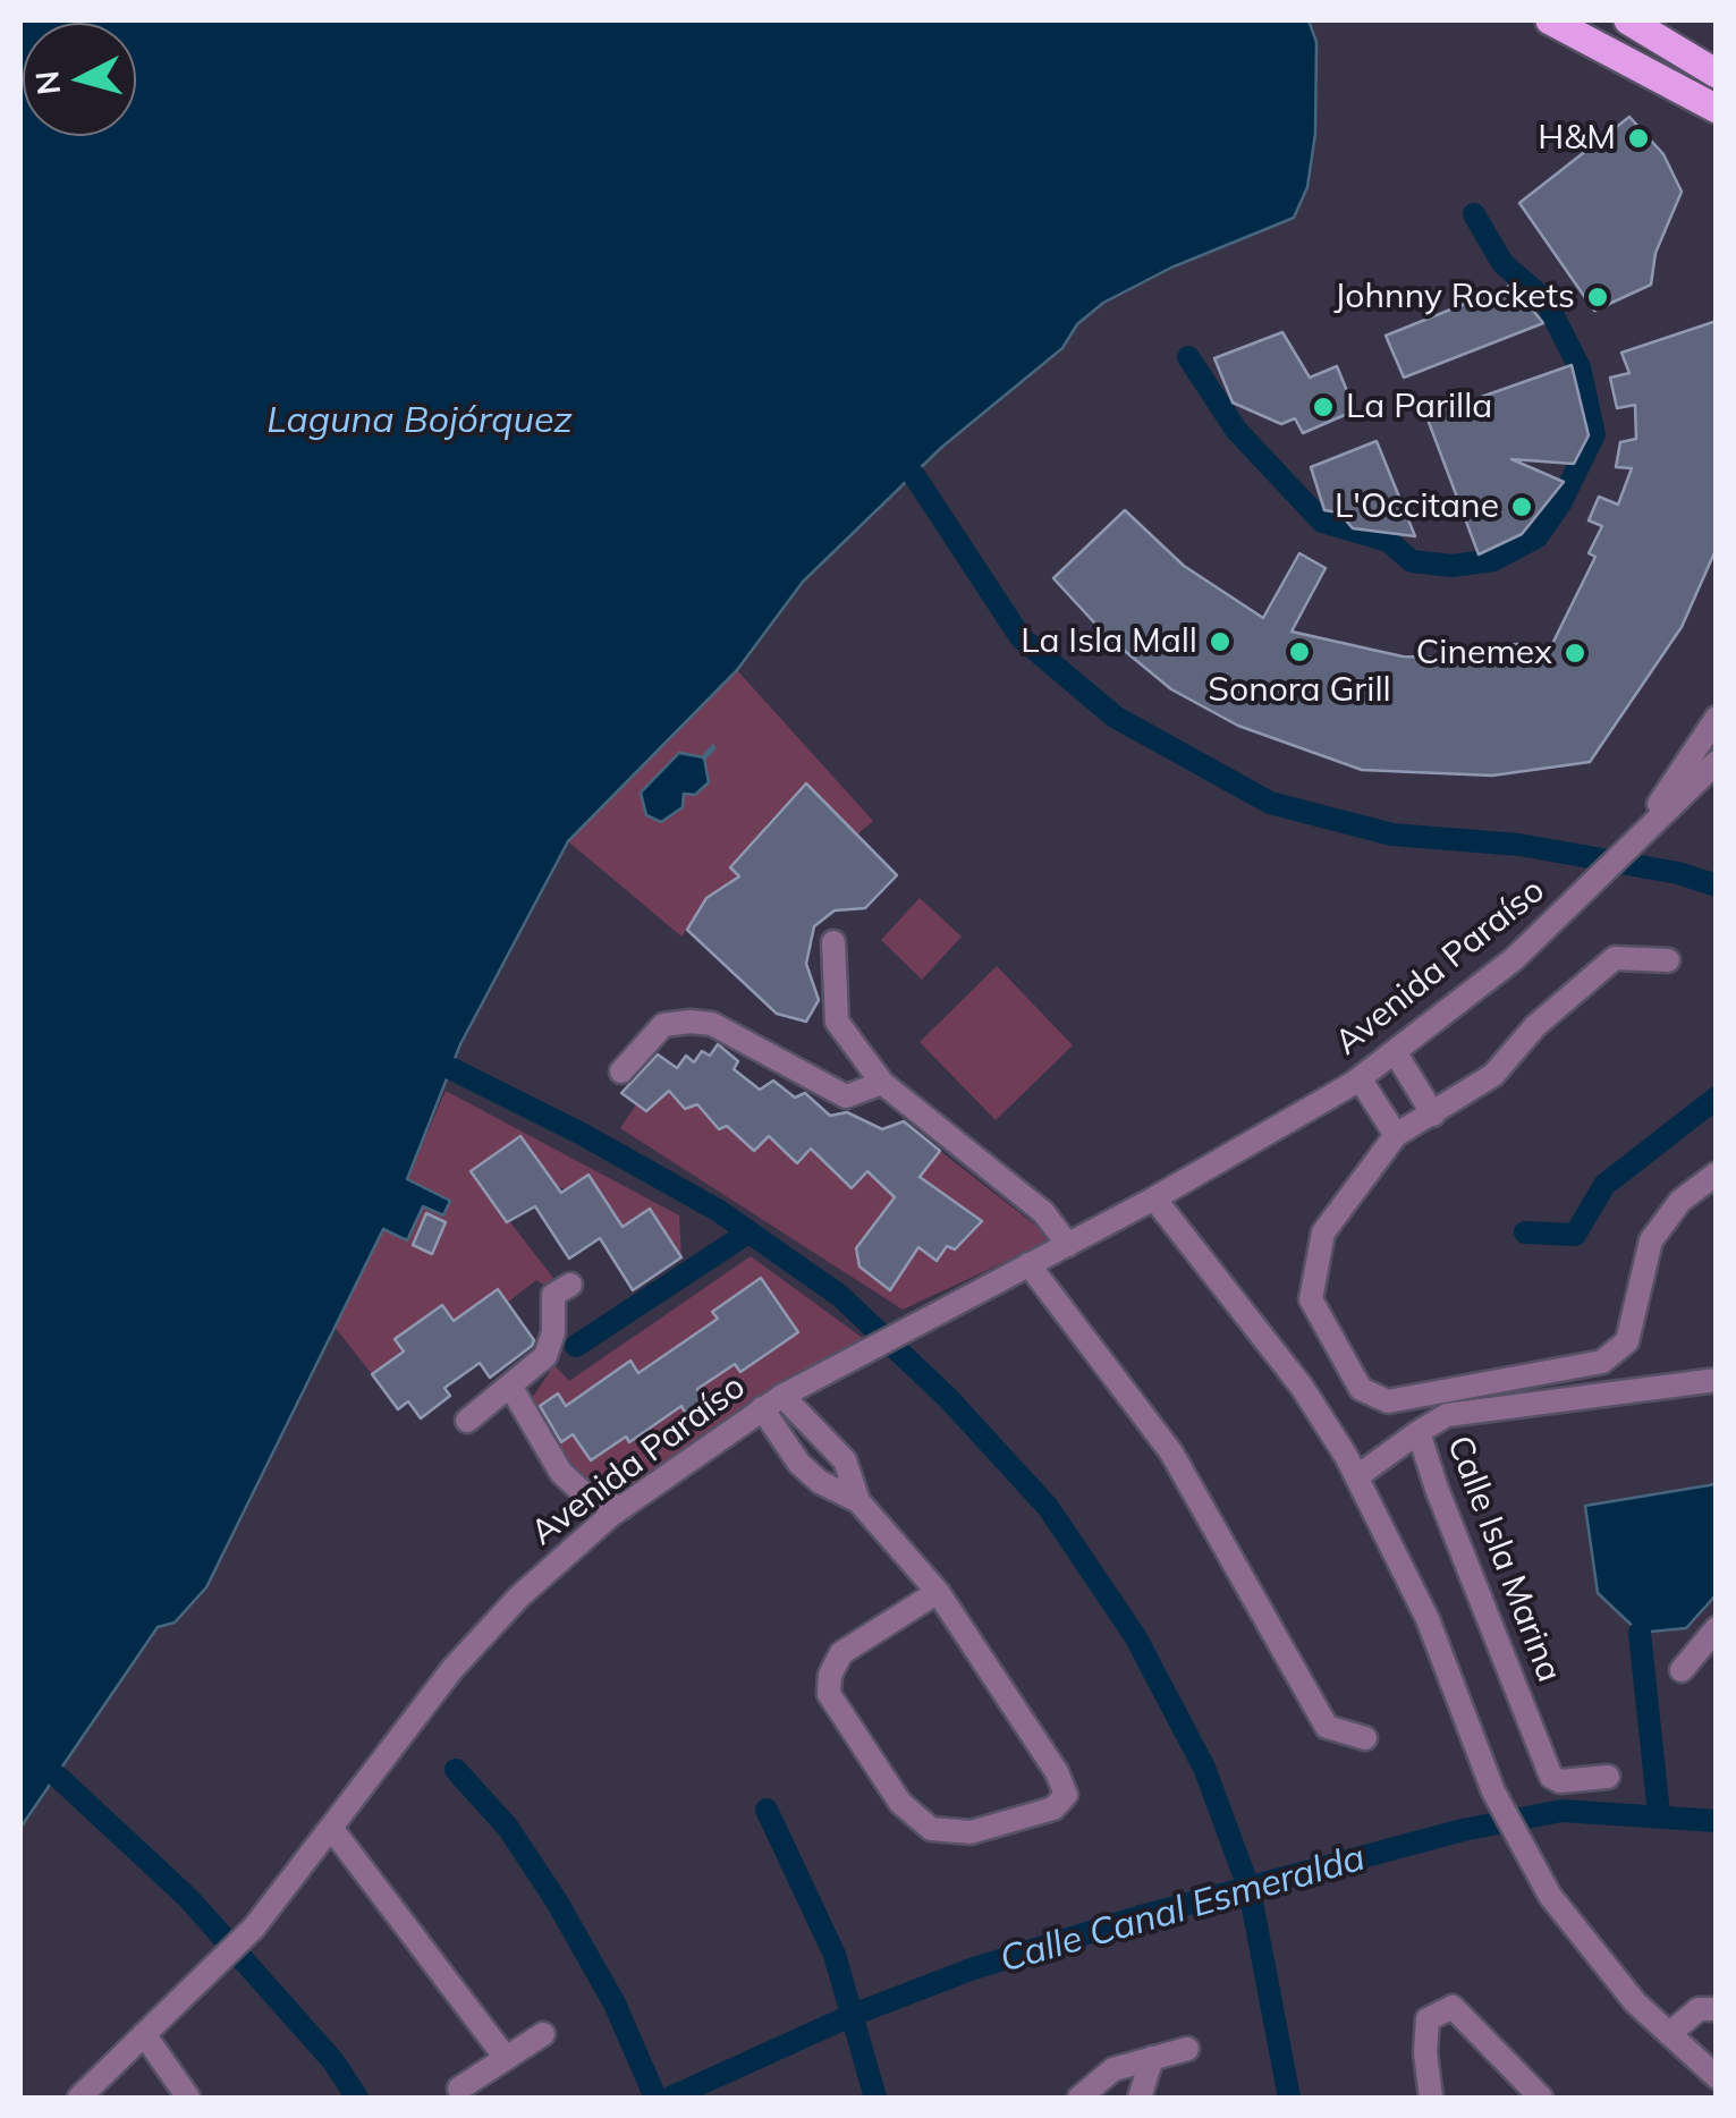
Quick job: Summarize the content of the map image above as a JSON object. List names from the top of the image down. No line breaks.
{"streets":{"street":["Avenida Paraíso","Calle Isla Marina"]},"water":["Laguna Bojórquez","Calle Canal Esmeralda"],"places":["H&M","Johnny Rockets","La Parilla","L'Occitane","La Isla Mall","Sonora Grill","Cinemex"],"north":"left"}
